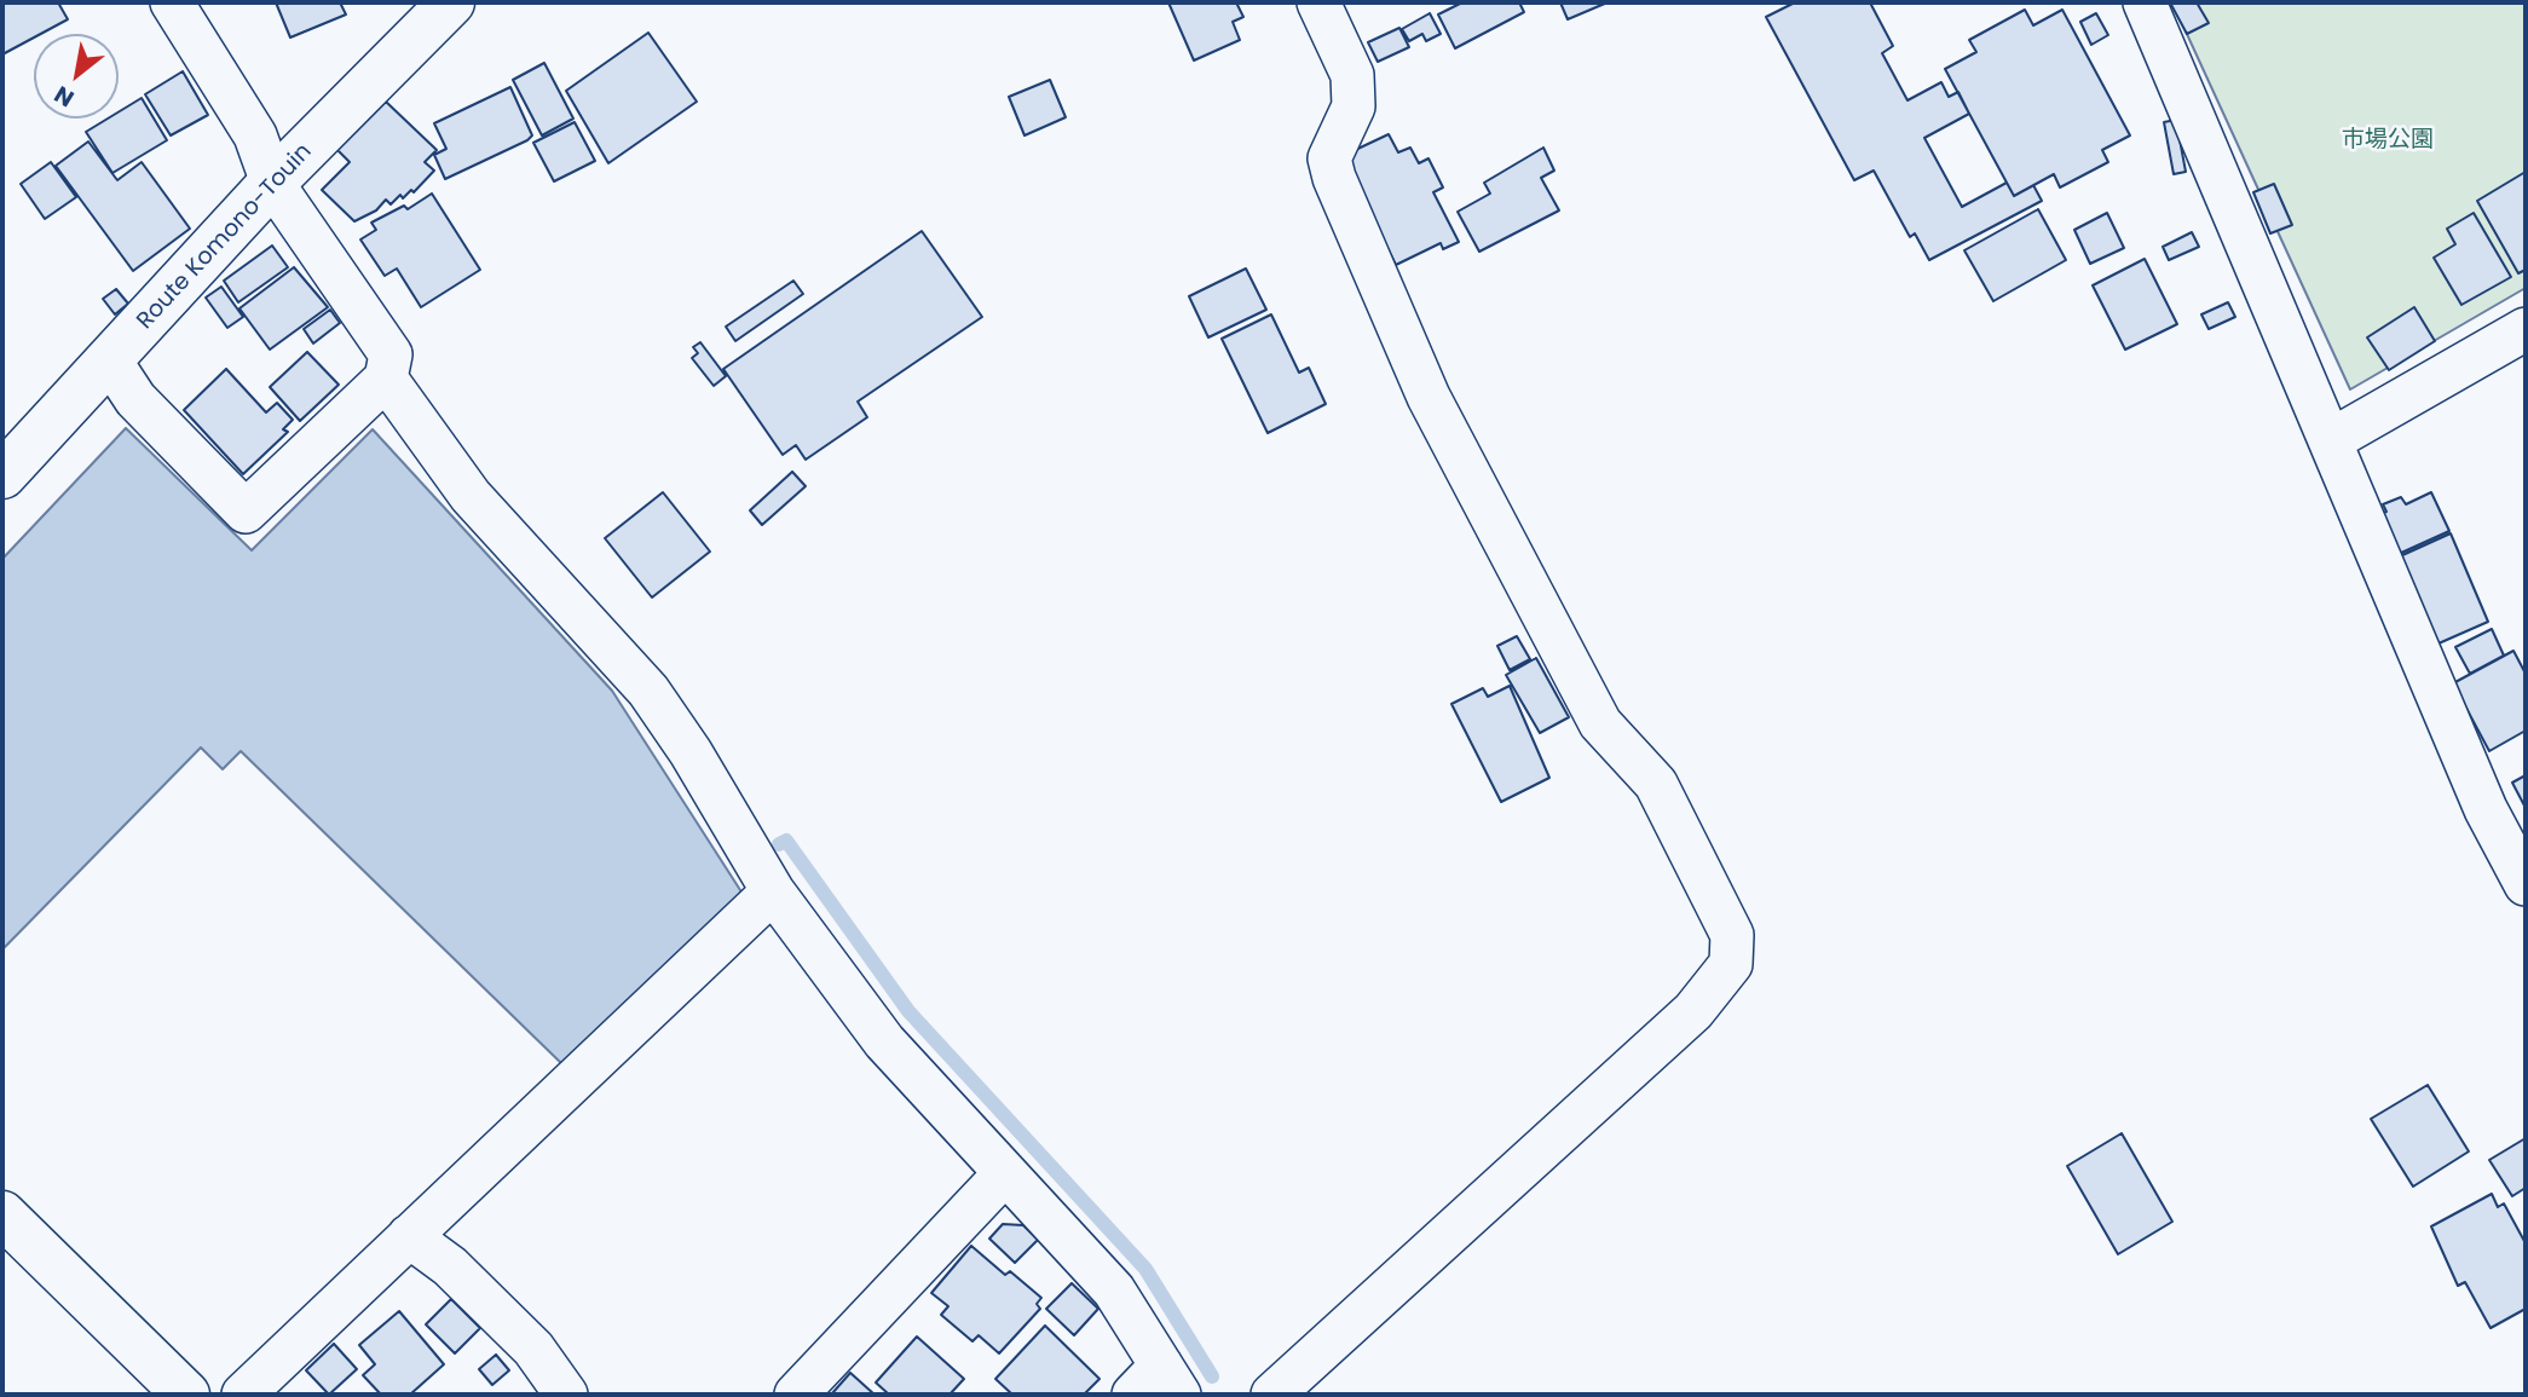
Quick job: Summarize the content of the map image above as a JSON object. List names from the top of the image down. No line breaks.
{"streets":{"main road":["Route Komono-Touin"]},"parks":["市場公園"],"north":"bottom left"}
